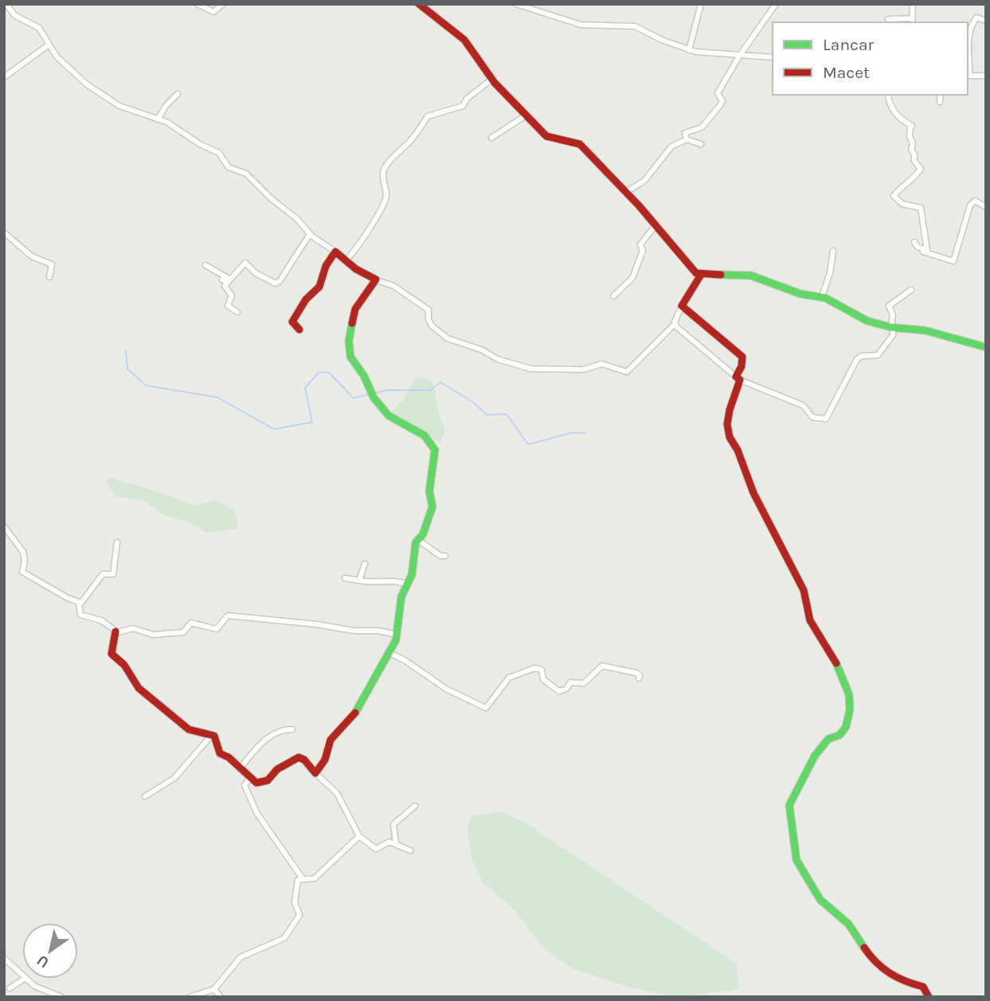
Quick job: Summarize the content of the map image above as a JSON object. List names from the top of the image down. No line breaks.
{"legend":["Lancar","Macet"],"north":"bottom left"}
